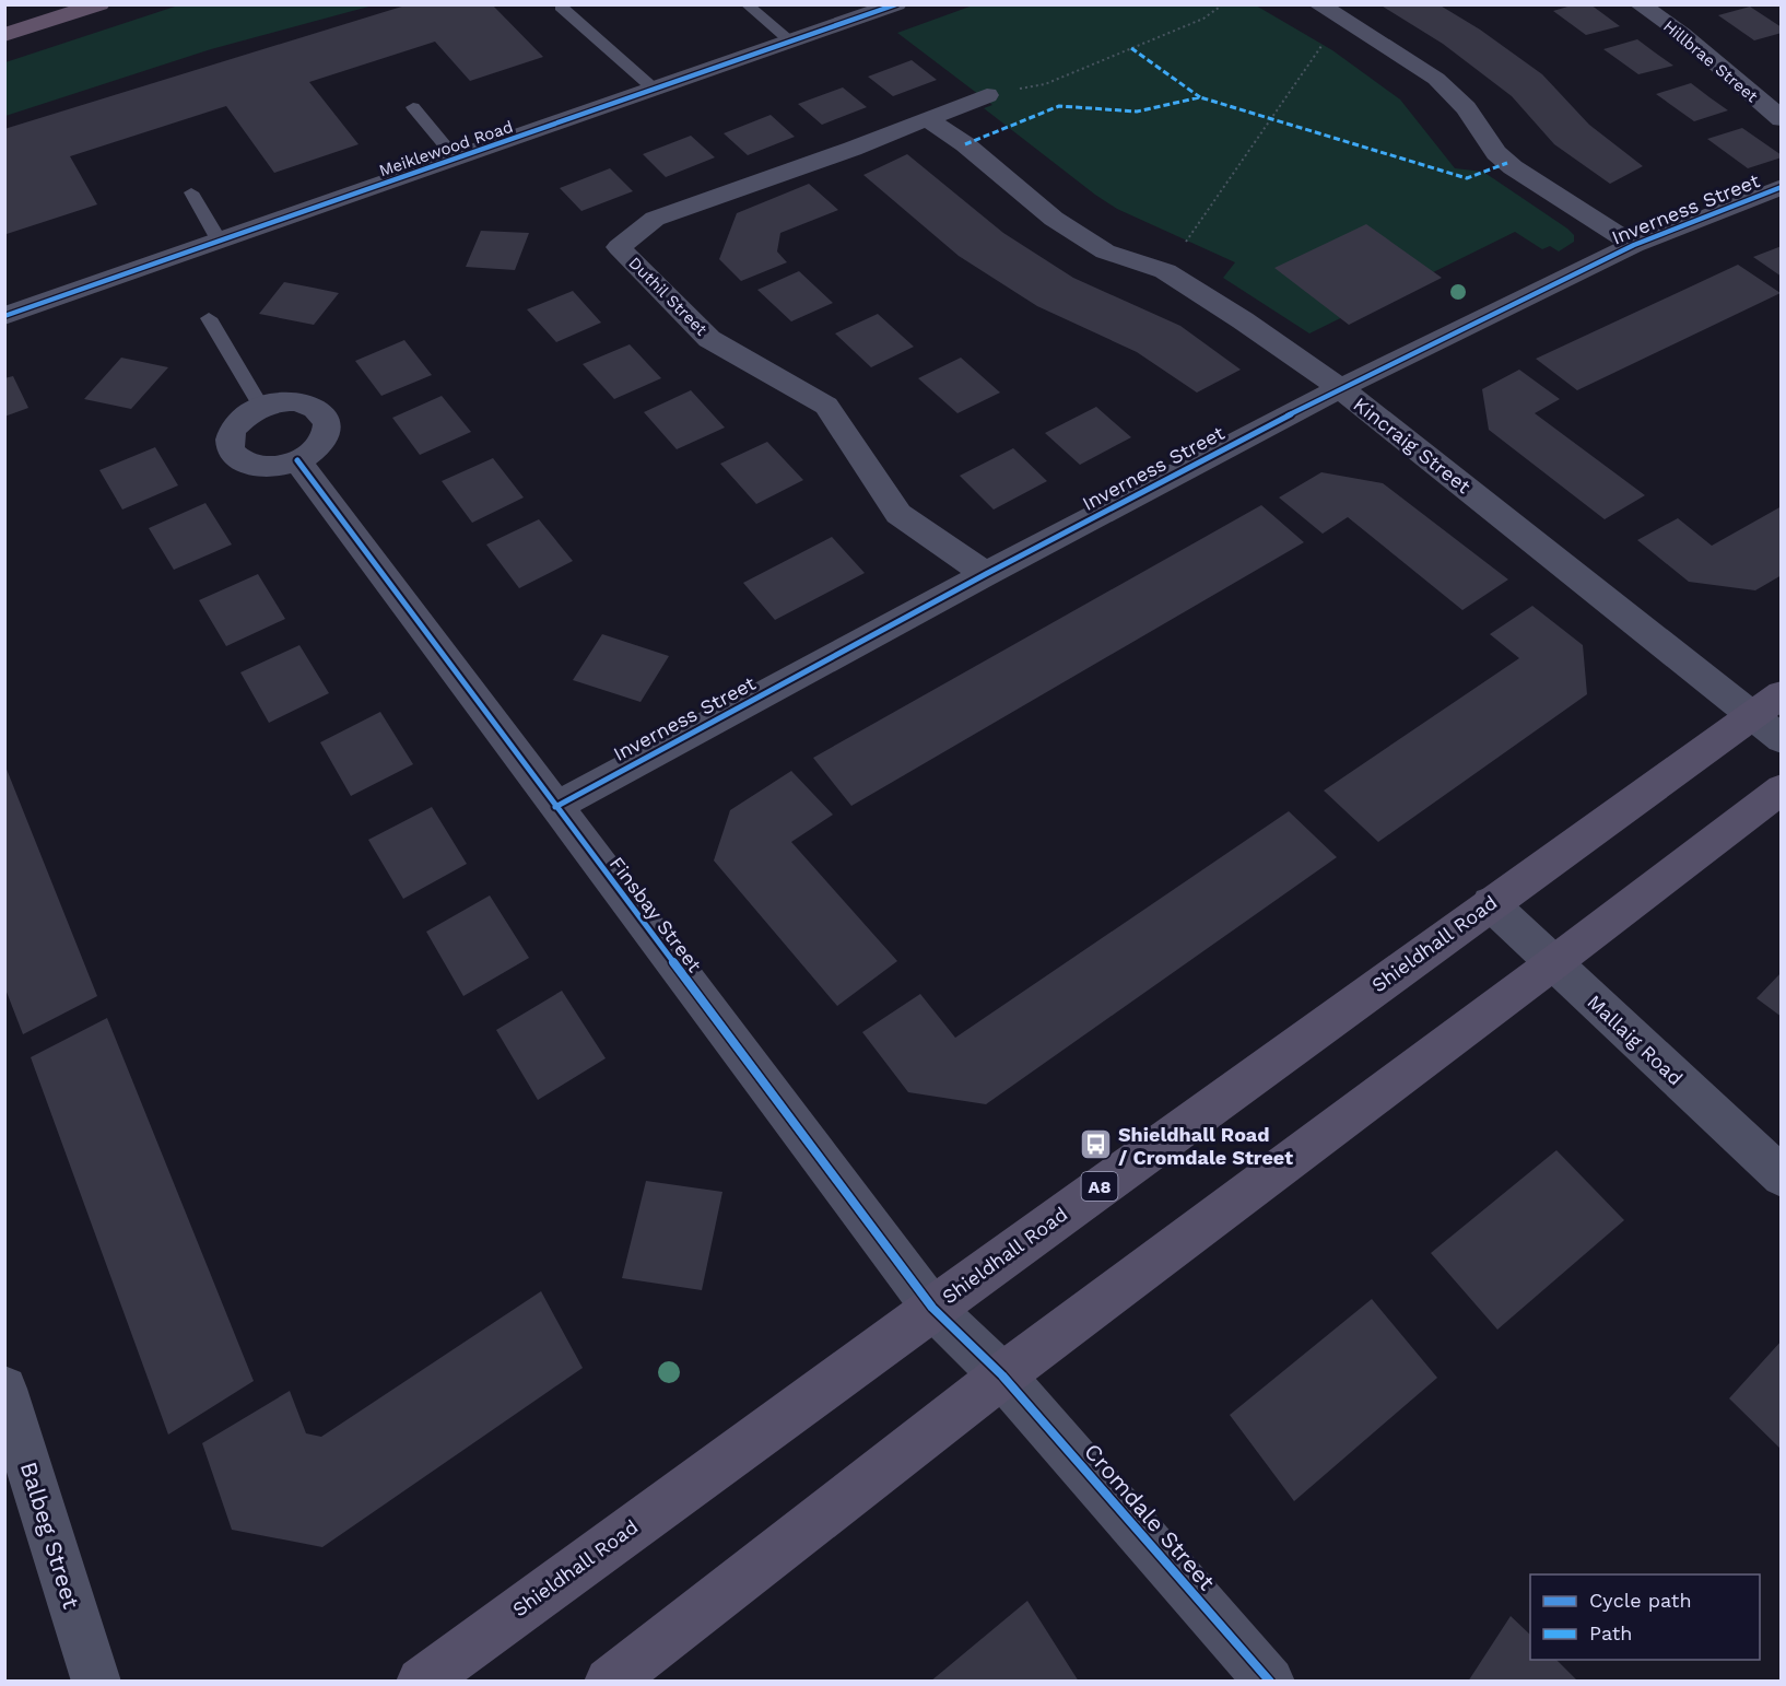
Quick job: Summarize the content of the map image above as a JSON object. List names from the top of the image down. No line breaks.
{"streets":{"main road":["Shieldhall Road","A8"],"street":["Hillbrae Street","Meiklewood Road","Inverness Street","Duthil Street","Kincraig Street","Finsbay Street","Mallaig Road","Cromdale Street","Balbeg Street"]},"crossings":[["Inverness Street","Duthil Street"],["Inverness Street","Kincraig Street"],["Inverness Street","Finsbay Street"],["Duthil Street","Kincraig Street"],["Kincraig Street","Shieldhall Road"],["Finsbay Street","Shieldhall Road"],["Finsbay Street","Cromdale Street"],["Shieldhall Road","Mallaig Road"]],"places":{"bus stop":["Shieldhall Road / Cromdale Street"]},"legend":["Cycle path","Path"]}
